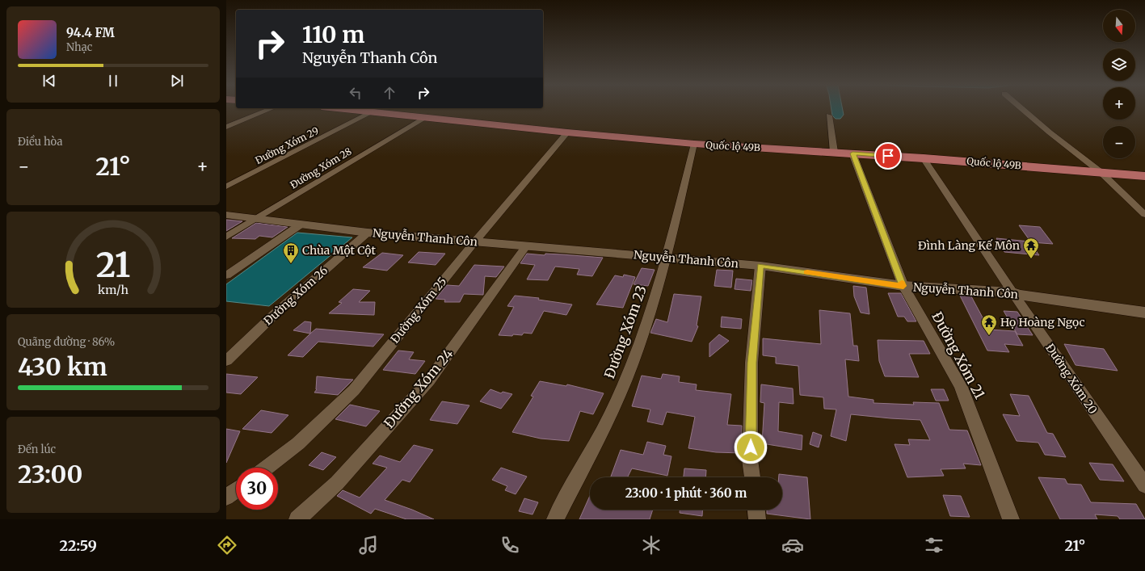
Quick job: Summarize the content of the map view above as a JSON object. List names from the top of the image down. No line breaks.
{"streets":{"main road":["Quốc lộ 49B"],"street":["Đường Xóm 29","Đường Xóm 28","Nguyễn Thanh Côn","Đường Xóm 26","Đường Xóm 25","Đường Xóm 23","Đường Xóm 21","Đường Xóm 20","Đường Xóm 24"]},"crossings":[["Đường Xóm 29","Quốc lộ 49B"],["Quốc lộ 49B","Đường Xóm 28"],["Quốc lộ 49B","Đường Xóm 25"],["Quốc lộ 49B","Đường Xóm 23"],["Quốc lộ 49B","Đường Xóm 21"],["Quốc lộ 49B","Đường Xóm 20"],["Đường Xóm 28","Nguyễn Thanh Côn"],["Nguyễn Thanh Côn","Đường Xóm 26"],["Nguyễn Thanh Côn","Đường Xóm 25"],["Nguyễn Thanh Côn","Đường Xóm 23"],["Nguyễn Thanh Côn","Đường Xóm 21"],["Nguyễn Thanh Côn","Đường Xóm 20"],["Nguyễn Thanh Côn","Đường Xóm 24"]],"places":{"temple":["Đình Làng Kế Môn","Họ Hoàng Ngọc"],"building":["Chùa Một Cột"]},"north":"bottom","page":{"map_buttons":["+","−"],"turn":["110 m","Nguyễn Thanh Côn"],"song":["94.4 FM","Nhạc"],"tile":["Điều hòa",["Quãng đường · 86%","430 km"],["Đến lúc","23:00"]],"heat":["−","21°","+"],"limit":"30","trip":"23:00 · 1 phút · 360 m","tabs":["22:59","21°"],"gauge":["21","km/h"]}}
